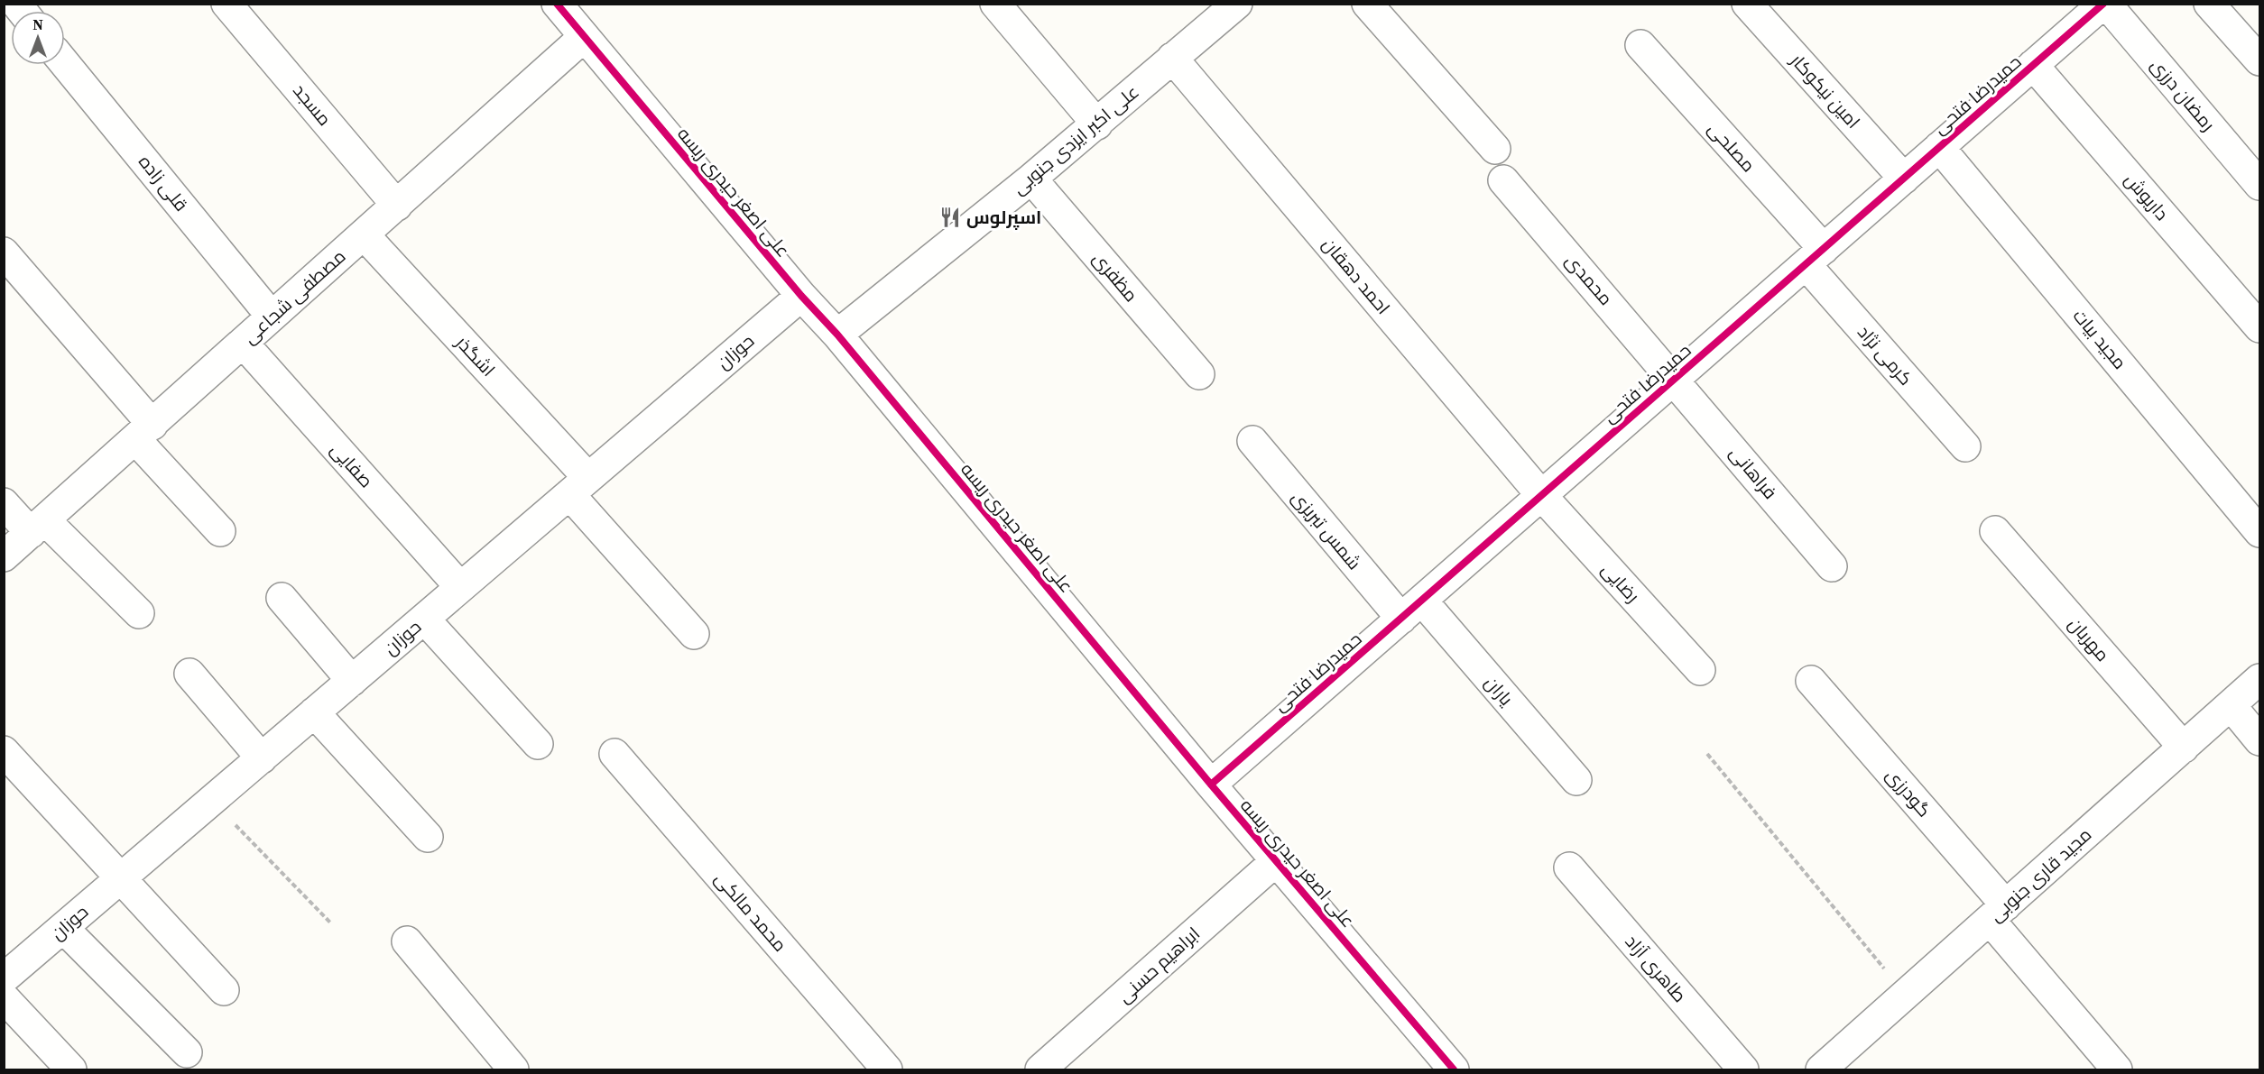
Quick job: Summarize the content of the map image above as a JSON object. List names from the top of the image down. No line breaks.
{"streets":{"street":["امین نیکوکار","حمیدرضا فتحی","رمضان درزی","مسجد","علی اکبر ایزدی جنوبی","مصلحی","قلی زاده","علی اصغر حیدری ریسه","داریوش","احمد دهقان","مظفری","محمدی","مصطفی شجاعی","مجید بیات","حوزان","کرمی نژاد","اشگذر","صفایی","فراهانی","شمس تبریزی","رضایی","مهربان","یاران","گودرزی","مجید قاری جنوبی","محمد مالکی","ابراهیم حسنی","طاهری آزاد"]},"crossings":[["امین نیکوکار","حمیدرضا فتحی"],["حمیدرضا فتحی","رمضان درزی"],["حمیدرضا فتحی","مصلحی"],["حمیدرضا فتحی","علی اصغر حیدری ریسه"],["حمیدرضا فتحی","داریوش"],["حمیدرضا فتحی","احمد دهقان"],["حمیدرضا فتحی","محمدی"],["حمیدرضا فتحی","مجید بیات"],["حمیدرضا فتحی","کرمی نژاد"],["حمیدرضا فتحی","فراهانی"],["حمیدرضا فتحی","شمس تبریزی"],["حمیدرضا فتحی","رضایی"],["حمیدرضا فتحی","یاران"],["مسجد","مصطفی شجاعی"],["علی اکبر ایزدی جنوبی","علی اصغر حیدری ریسه"],["علی اکبر ایزدی جنوبی","احمد دهقان"],["علی اکبر ایزدی جنوبی","مظفری"],["مصلحی","کرمی نژاد"],["قلی زاده","مصطفی شجاعی"],["علی اصغر حیدری ریسه","مصطفی شجاعی"],["علی اصغر حیدری ریسه","حوزان"],["علی اصغر حیدری ریسه","ابراهیم حسنی"],["احمد دهقان","رضایی"],["محمدی","فراهانی"],["مصطفی شجاعی","اشگذر"],["مصطفی شجاعی","صفایی"],["حوزان","اشگذر"],["حوزان","صفایی"],["شمس تبریزی","یاران"],["مهربان","مجید قاری جنوبی"],["گودرزی","مجید قاری جنوبی"]],"places":{"restaurant":["اسپرلوس"]},"north":"top"}
